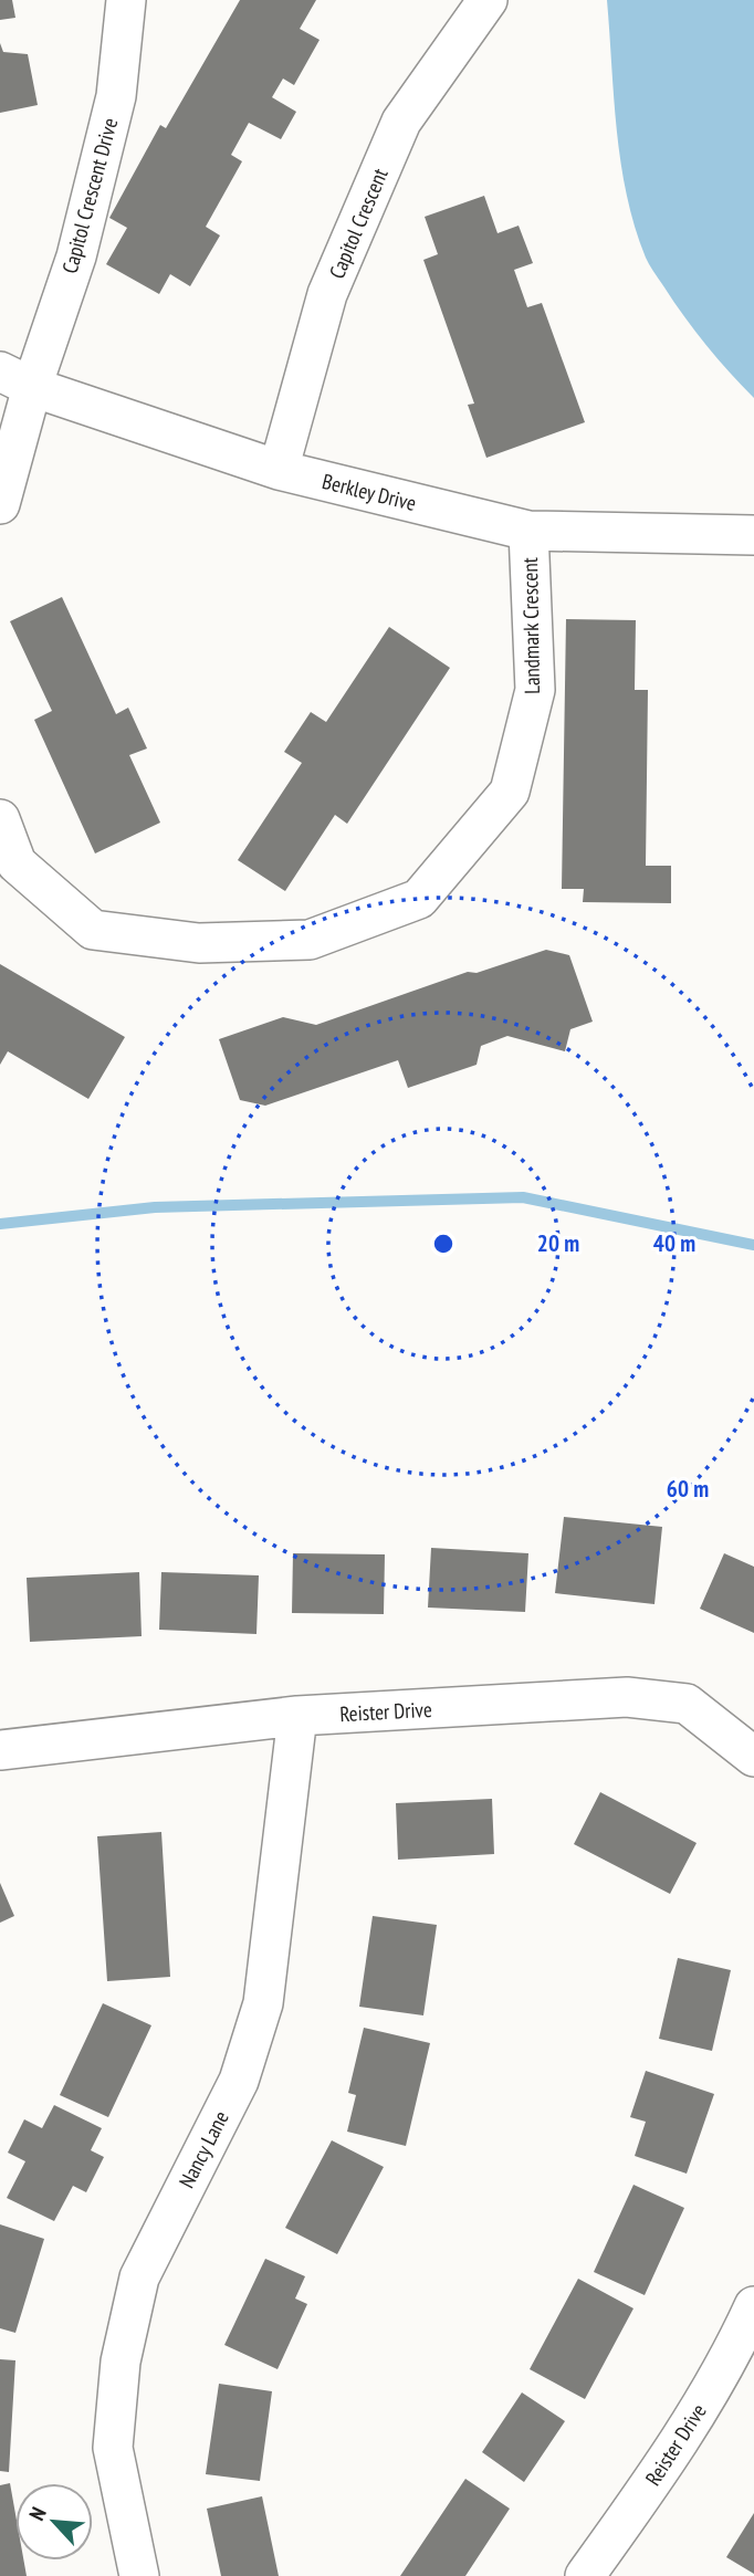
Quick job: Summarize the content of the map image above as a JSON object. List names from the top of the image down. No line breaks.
{"streets":{"street":["Capitol Crescent Drive","Capitol Crescent","Berkley Drive","Landmark Crescent","Reister Drive","Nancy Lane"]},"crossings":[["Capitol Crescent Drive","Berkley Drive"],["Capitol Crescent","Berkley Drive"],["Berkley Drive","Landmark Crescent"],["Reister Drive","Nancy Lane"]],"north":"top left","rings":["20 m","40 m","60 m"]}
